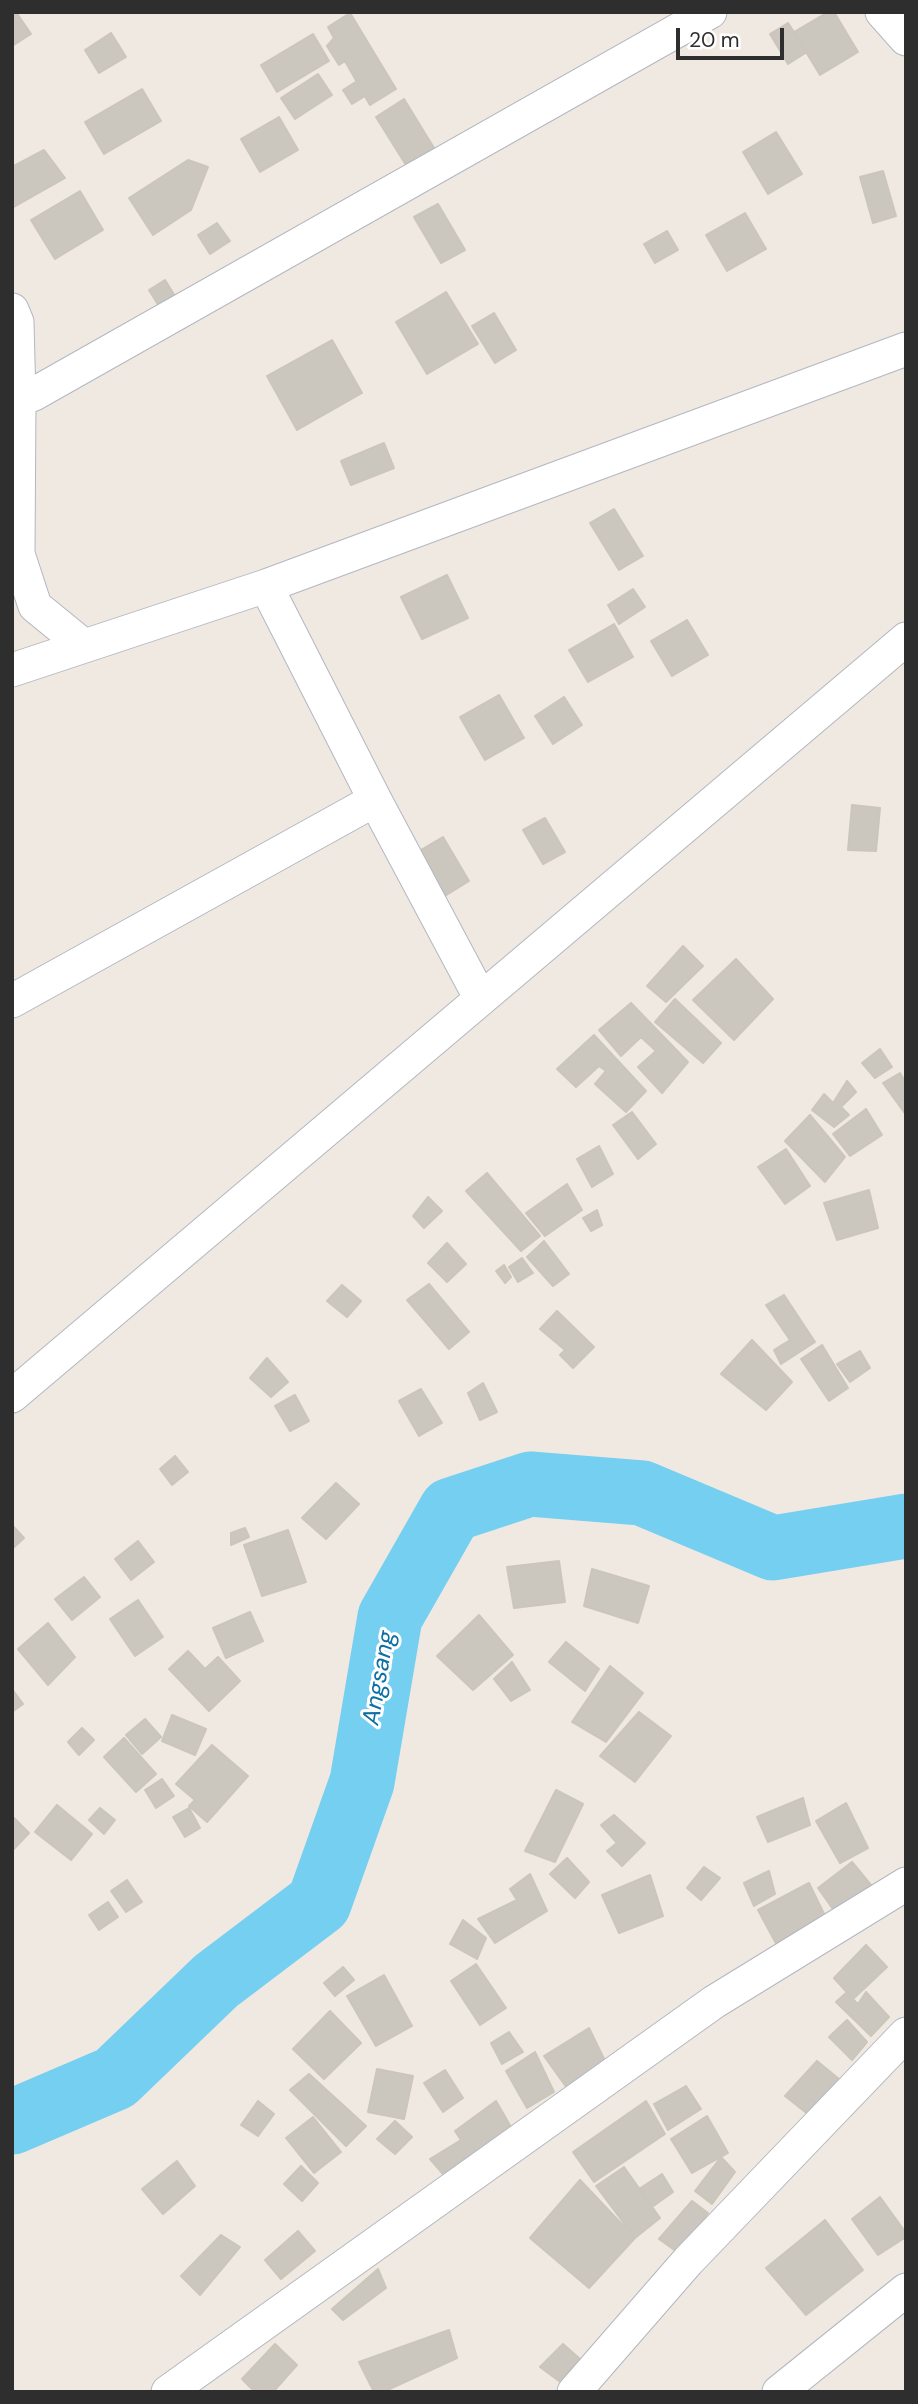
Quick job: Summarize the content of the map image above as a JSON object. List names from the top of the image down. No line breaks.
{"water":["Angsang"],"scale_bar":"20 m"}
